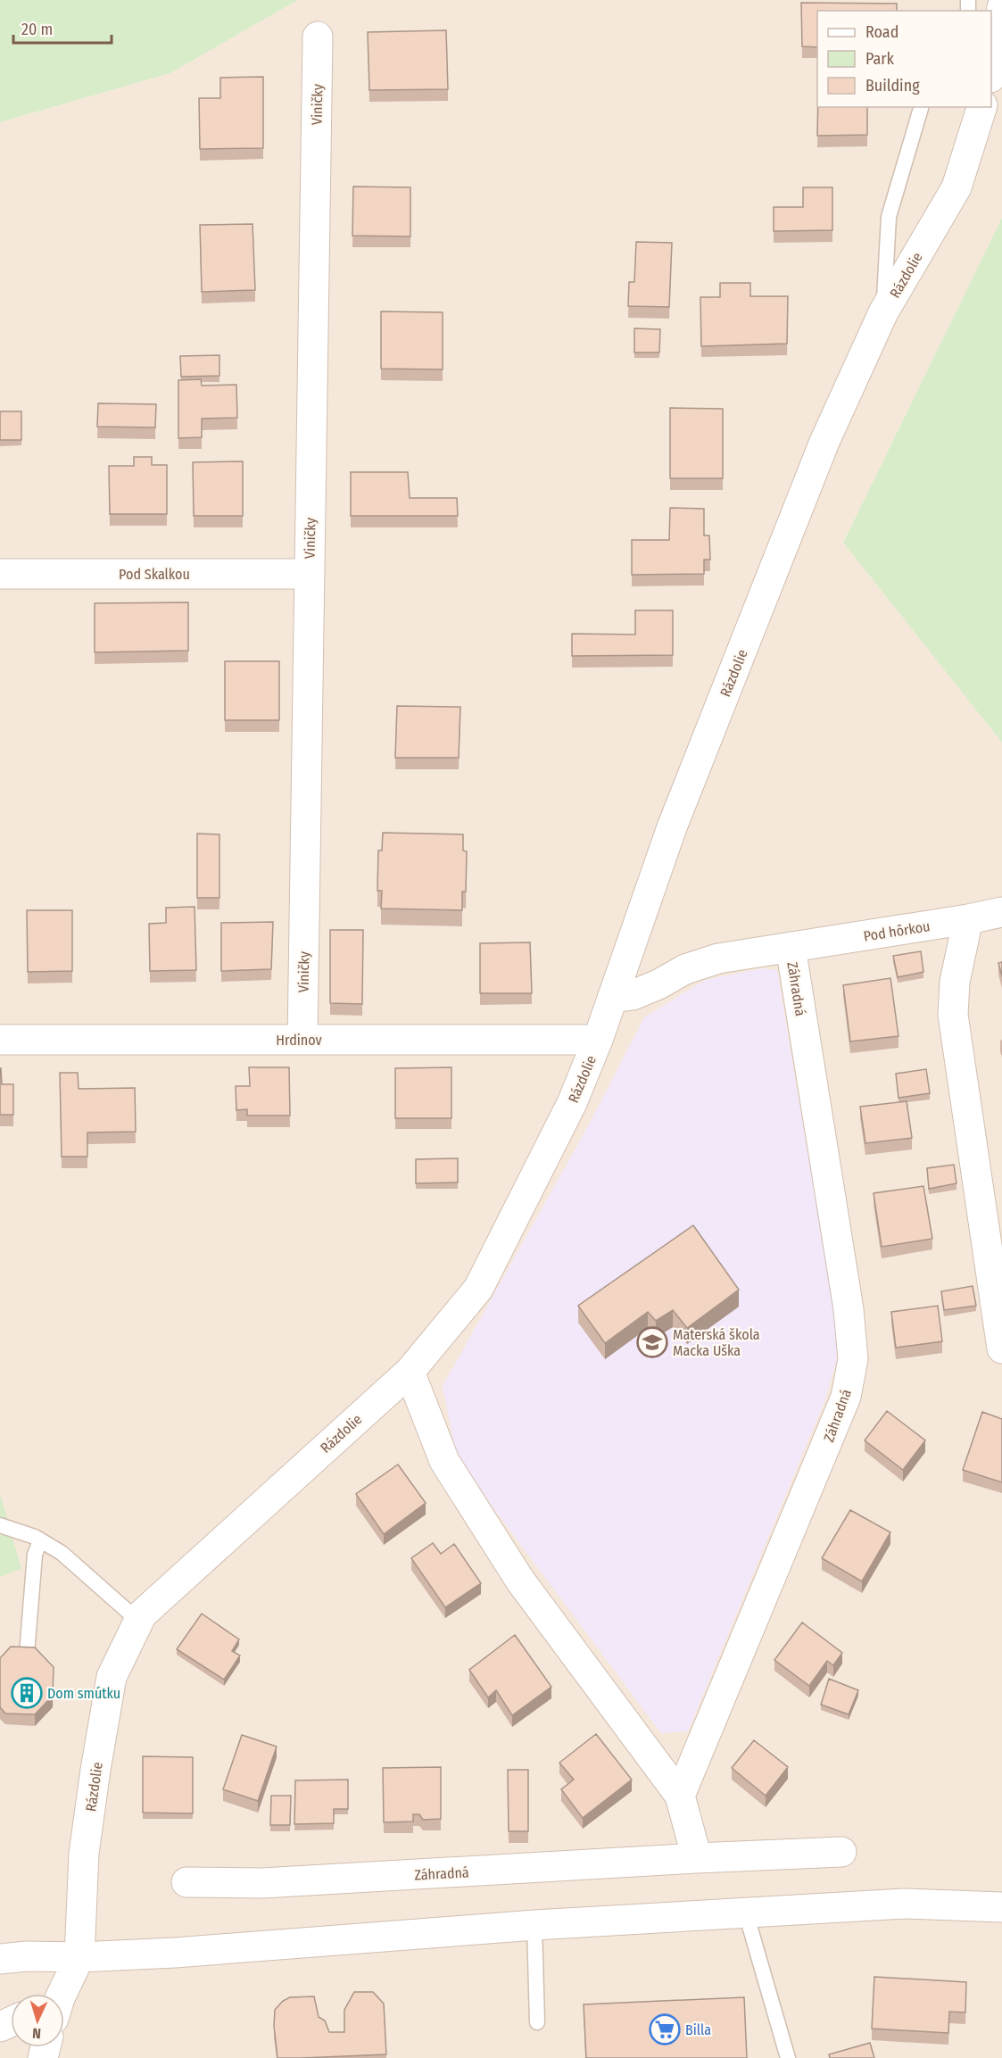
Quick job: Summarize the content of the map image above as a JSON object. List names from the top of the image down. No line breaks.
{"streets":{"street":["Viničky","Rázdolie","Pod Skalkou","Pod hôrkou","Záhradná","Hrdinov"]},"crossings":[["Viničky","Pod Skalkou"],["Viničky","Hrdinov"],["Rázdolie","Pod hôrkou"],["Rázdolie","Hrdinov"],["Pod hôrkou","Záhradná"]],"places":{"school or university":["Materská škola Macka Uška"],"building":["Dom smútku"],"supermarket":["Billa"]},"legend":["Road","Park","Building"],"scale_bar":"20 m","north":"bottom"}
